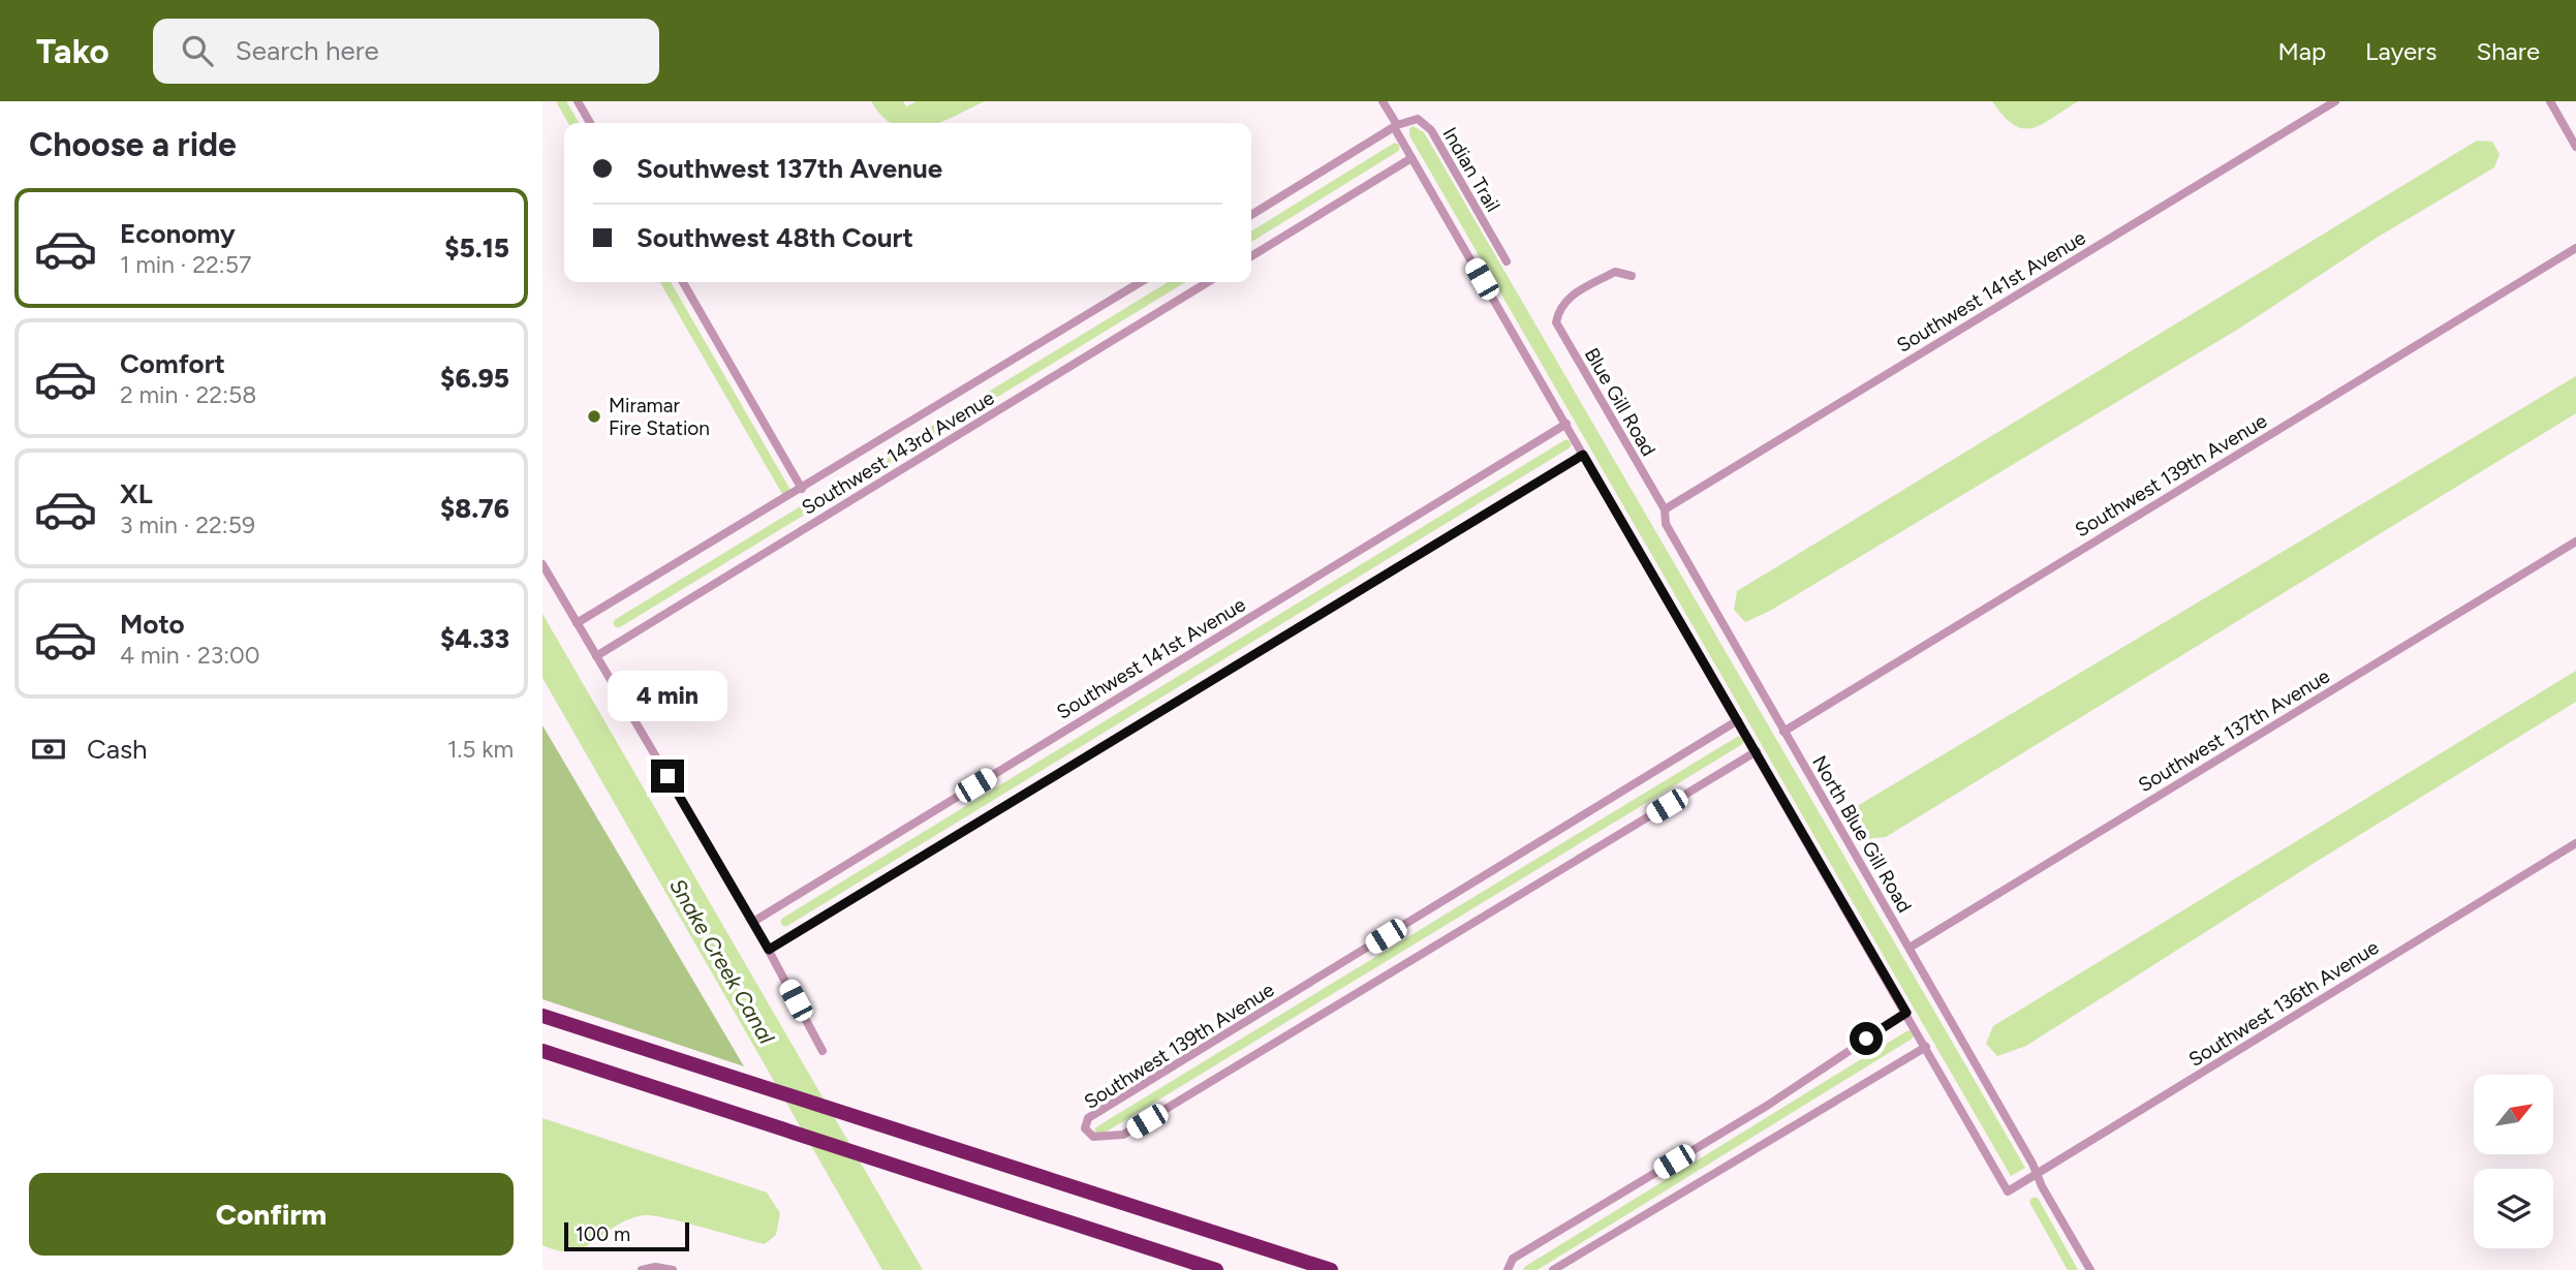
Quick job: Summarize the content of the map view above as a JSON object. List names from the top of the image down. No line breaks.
{"streets":{"street":["Indian Trail","Southwest 141st Avenue","Blue Gill Road","Southwest 143rd Avenue","Southwest 139th Avenue","Southwest 137th Avenue","North Blue Gill Road","Southwest 136th Avenue"]},"crossings":[["Southwest 141st Avenue","Blue Gill Road"],["Southwest 141st Avenue","North Blue Gill Road"],["Blue Gill Road","North Blue Gill Road"],["Southwest 139th Avenue","North Blue Gill Road"],["Southwest 137th Avenue","North Blue Gill Road"],["North Blue Gill Road","Southwest 136th Avenue"]],"water":["Snake Creek Canal"],"places":["Miramar Fire Station"],"scale_bar":"100 m","north":"top right","page":{"header":"Tako","search":"Search here","nav":["Map","Layers","Share"],"heading":"Choose a ride","banner":["Southwest 137th Avenue","Southwest 48th Court"],"list":[{"name":"Economy","note":"1 min · 22:57","value":"$5.15"},{"name":"Comfort","note":"2 min · 22:58","value":"$6.95"},{"name":"XL","note":"3 min · 22:59","value":"$8.76"},{"name":"Moto","note":"4 min · 23:00","value":"$4.33"}],"bubble":"4 min","pay":["Cash","1.5 km"],"buttons":"Confirm","scale":"100 m"}}
